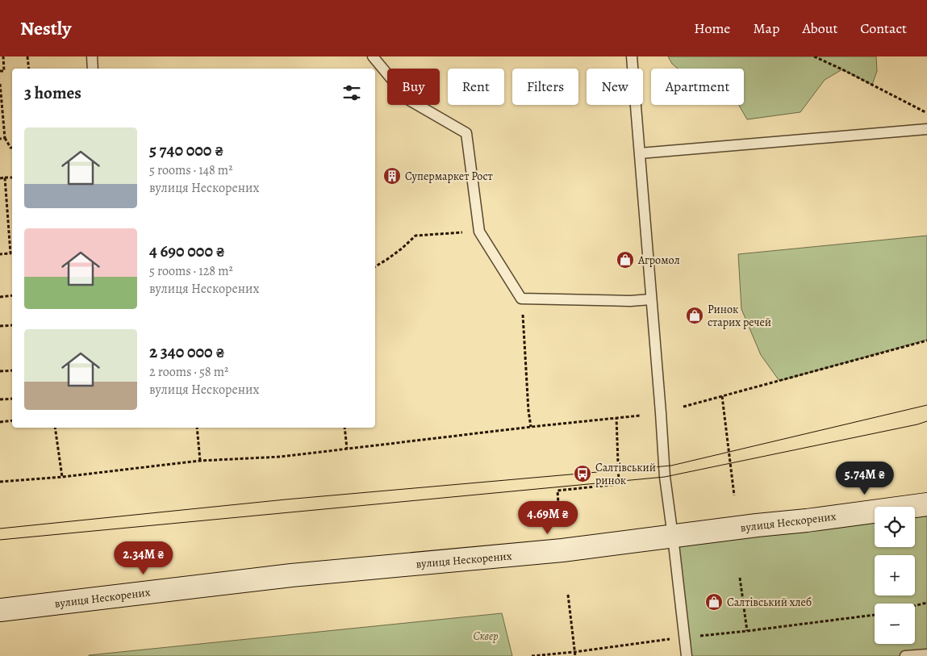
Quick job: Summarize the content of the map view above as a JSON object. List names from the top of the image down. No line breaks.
{"streets":{"main road":["вулиця Нескорених"]},"parks":["Сквер"],"places":{"building":["Супермаркет Рост"],"shop":["Агромол","Ринок старих речей","Салтівський хлеб"],"bus stop":["Салтівський ринок"]},"page":{"header":"Nestly","nav":["Home","Map","About","Contact"],"chip":["Buy","Rent","Filters","New","Apartment"],"heading":"3 homes","list":[{"name":"5 740 000 ₴","note":"5 rooms · 148 m² · вулиця Нескорених"},{"name":"4 690 000 ₴","note":"5 rooms · 128 m² · вулиця Нескорених"},{"name":"2 340 000 ₴","note":"2 rooms · 58 m² · вулиця Нескорених"}],"price":["5.74M ₴","4.69M ₴","2.34M ₴"],"map_buttons":["+","−"]}}
